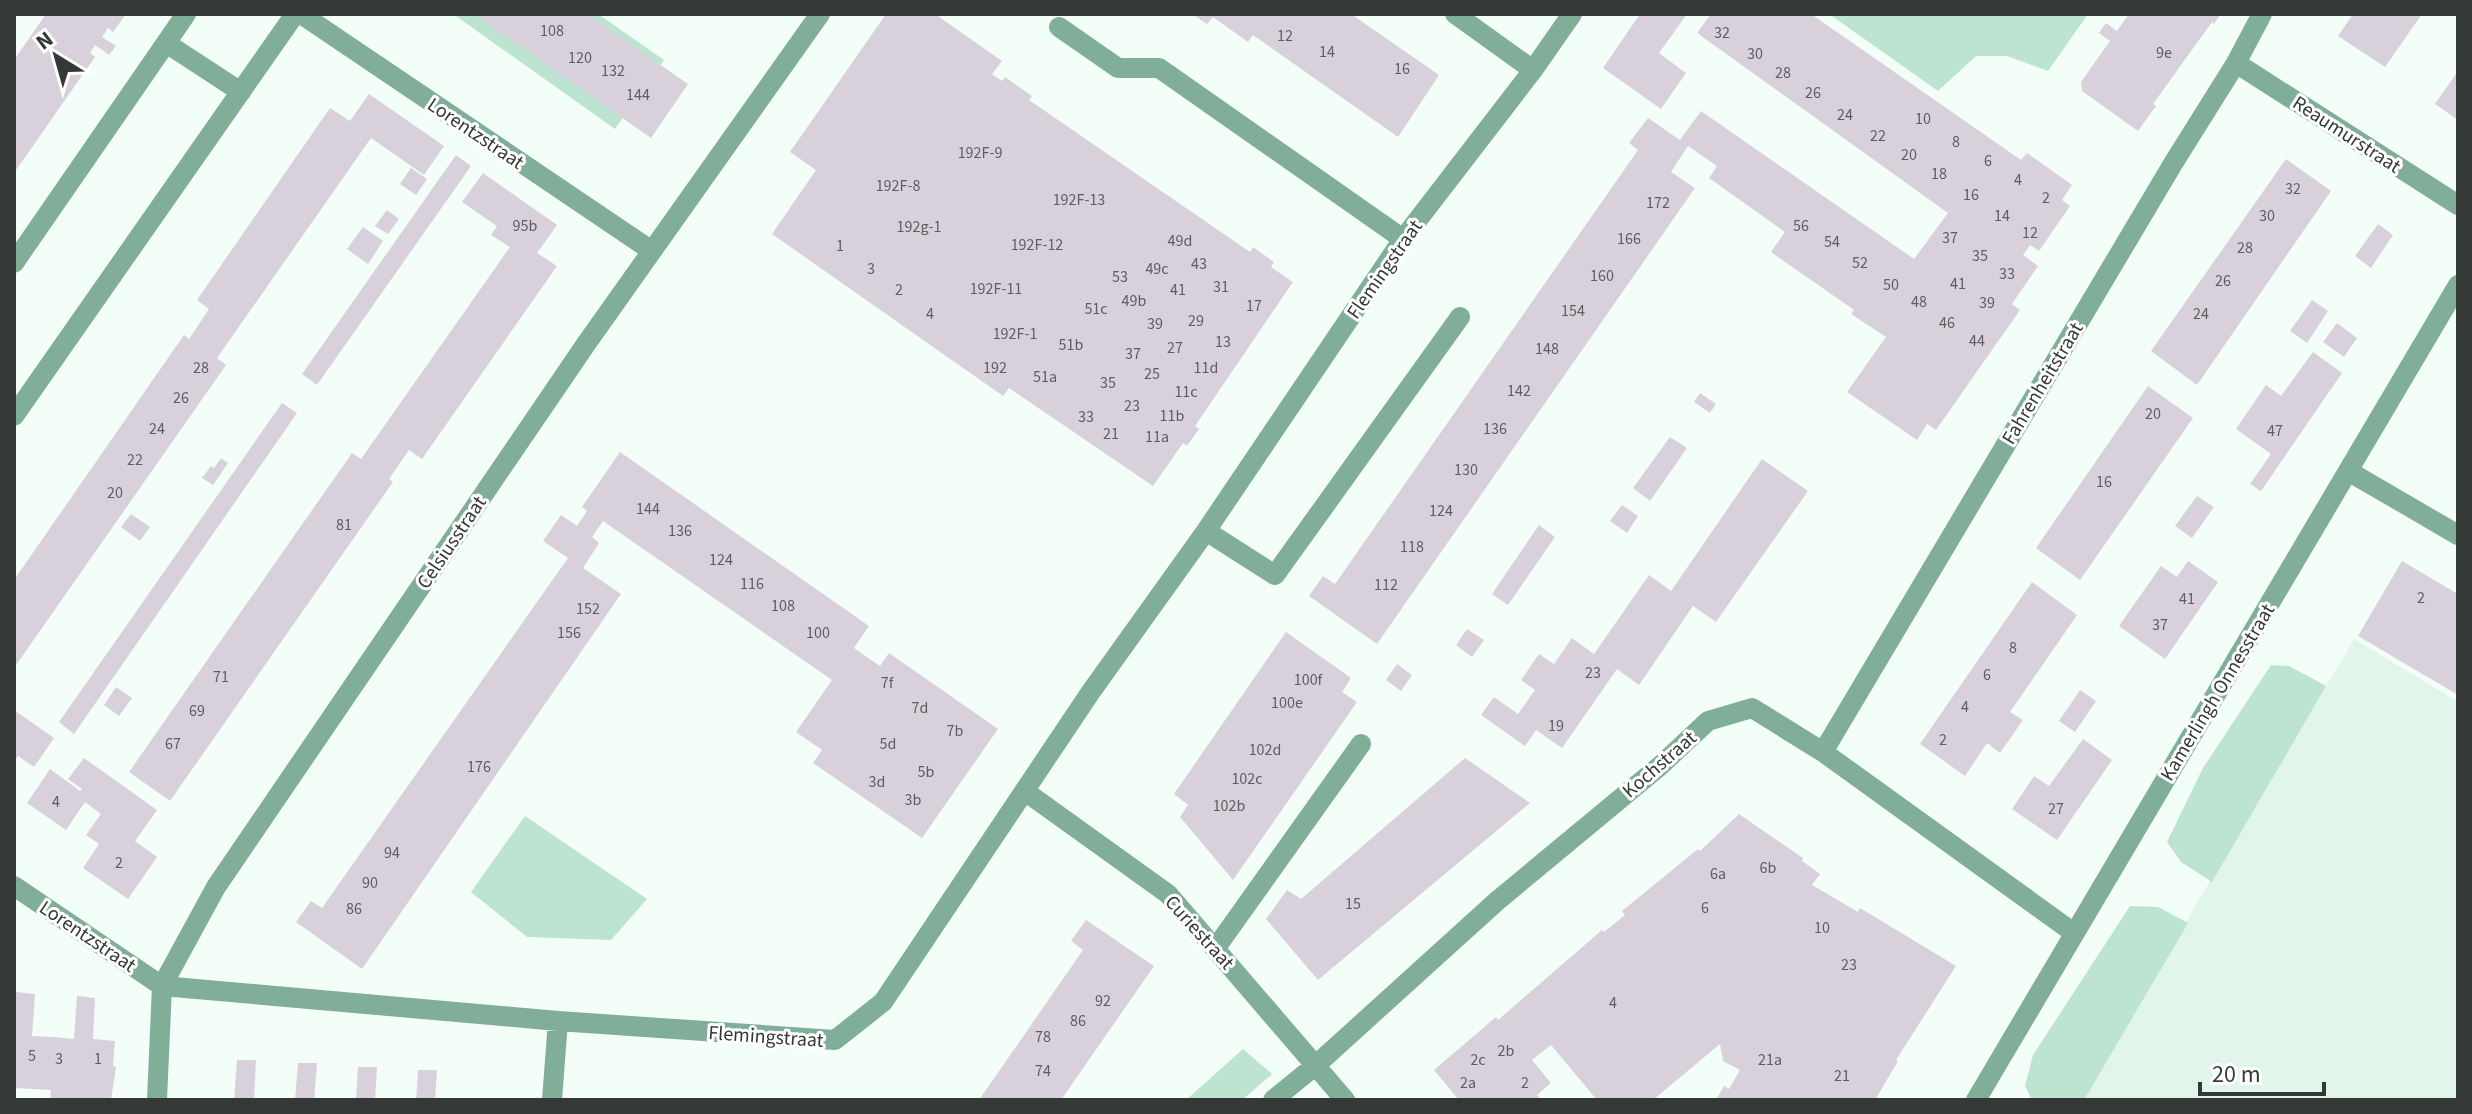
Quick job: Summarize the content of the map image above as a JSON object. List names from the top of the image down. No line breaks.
{"streets":{"street":["Lorentzstraat","Reaumurstraat","Flemingstraat","Fahrenheitstraat","Celsiusstraat","Kamerlingh Onnesstraat","Kochstraat","Curiestraat"]},"crossings":[["Lorentzstraat","Flemingstraat"],["Lorentzstraat","Celsiusstraat"],["Reaumurstraat","Fahrenheitstraat"],["Flemingstraat","Celsiusstraat"],["Flemingstraat","Curiestraat"],["Fahrenheitstraat","Kochstraat"],["Kamerlingh Onnesstraat","Kochstraat"],["Kochstraat","Curiestraat"]],"house_numbers":["108","32","12","14","9e","30","120","16","132","28","26","144","24","10","22","8","192F-9","20","6","18","4","192F-8","32","16","2","192F-13","172","14","30","95b","56","192g-1","12","37","166","49d","54","192F-12","1","28","35","52","43","3","49c","33","160","53","26","41","50","31","192F-11","2","41","49b","48","39","17","51c","154","4","24","29","46","39","192F-1","44","13","51b","27","148","37","28","192","11d","25","51a","35","142","11c","26","23","20","11b","33","24","136","47","21","11a","22","130","16","20","144","124","81","136","118","124","116","112","2","41","108","152","37","156","100","8","23","6","71","100f","7f","100e","4","7d","69","19","7b","2","67","5d","102d","176","5b","102c","3d","3b","4","102b","27","94","2","6b","6a","90","15","6","86","10","23","92","4","86","78","2b","5","3","1","2c","21a","74","21","2a","2"],"scale_bar":"20 m","north":"top left"}
